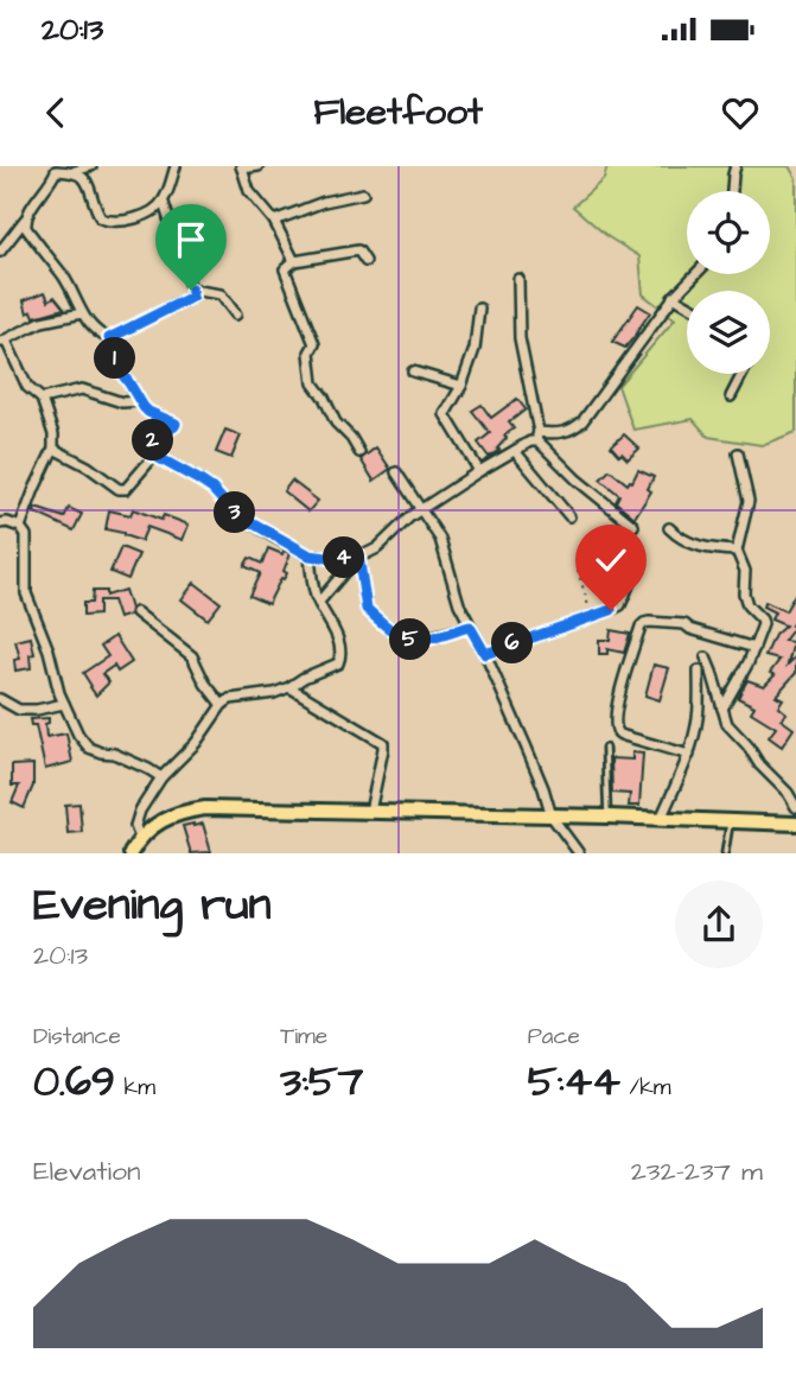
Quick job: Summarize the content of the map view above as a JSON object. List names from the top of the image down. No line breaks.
{"page":{"status":"20:13","header":"Fleetfoot","pins":["1","2","3","4","5","6"],"heading":["Evening run","20:13"],"stats":[["Distance","0.69 km"],["Time","3:57"],["Pace","5:44 /km"]],"chart":["Elevation","232–237 m"]}}
